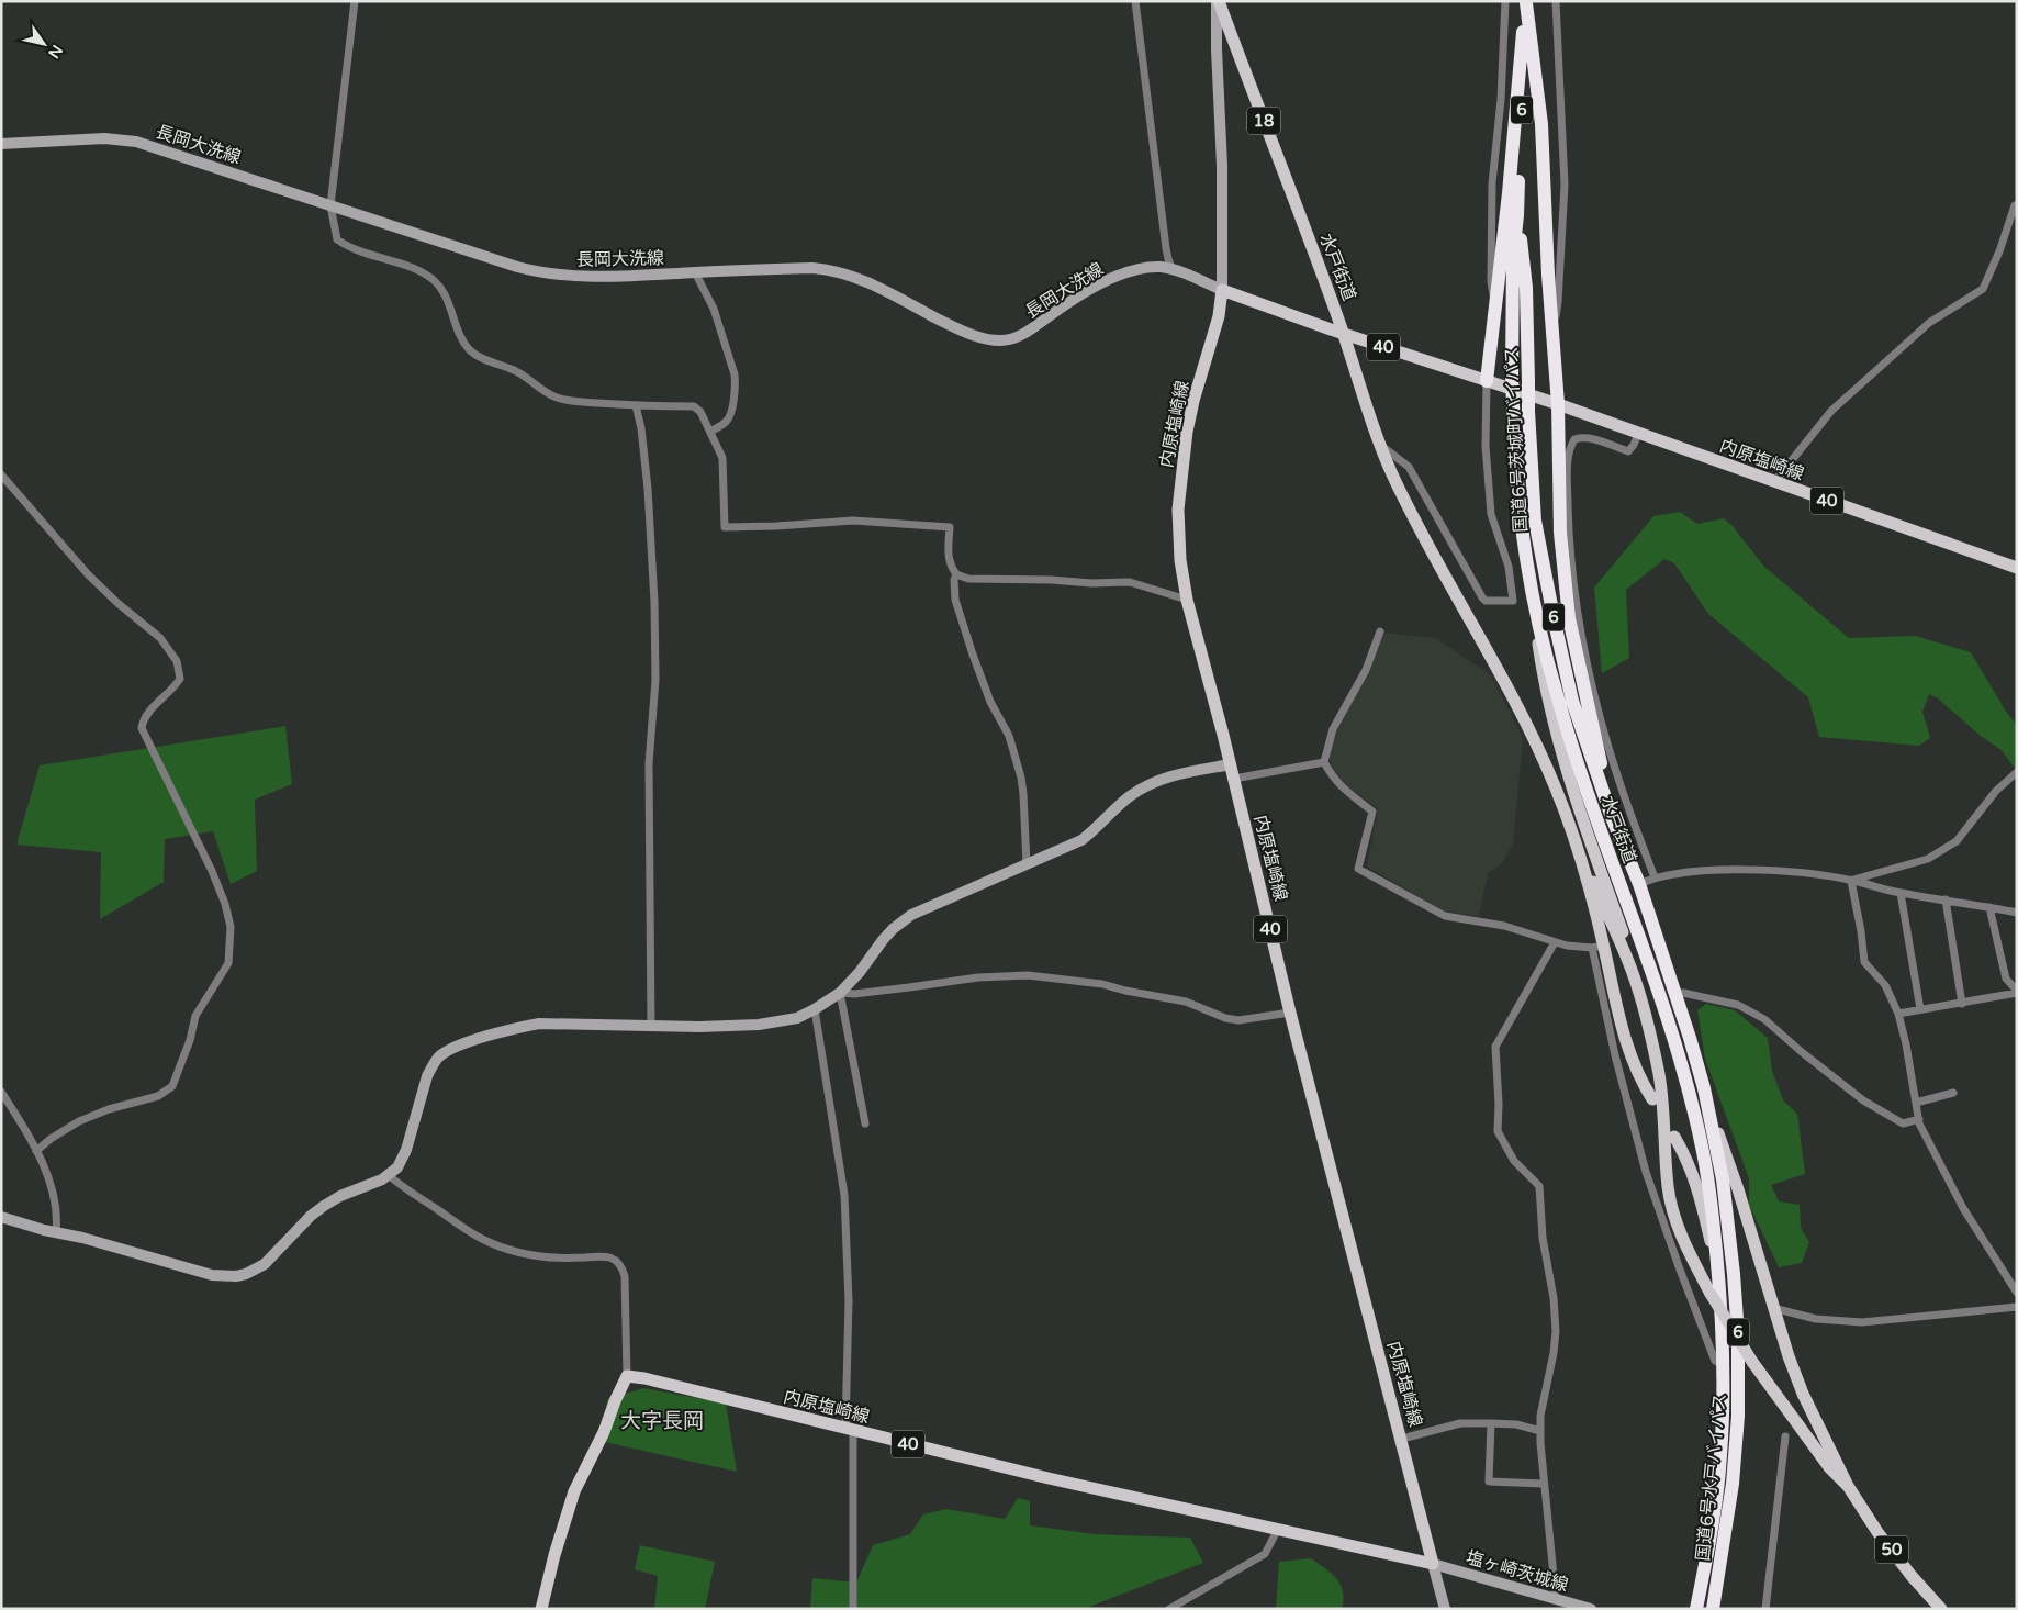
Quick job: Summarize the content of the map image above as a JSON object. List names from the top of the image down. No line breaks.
{"streets":{"highway":["6","水戸街道","国道6号茨城町バイパス","国道6号水戸バイパス"],"main road":["18","40","内原塩崎線","50"],"street":["長岡大洗線","塩ヶ崎茨城線"]},"crossings":[["長岡大洗線","40"],["長岡大洗線","内原塩崎線"],["水戸街道","40"],["水戸街道","国道6号茨城町バイパス"],["水戸街道","国道6号水戸バイパス"],["40","内原塩崎線"],["内原塩崎線","塩ヶ崎茨城線"]],"districts":["大字長岡"],"north":"bottom right"}
